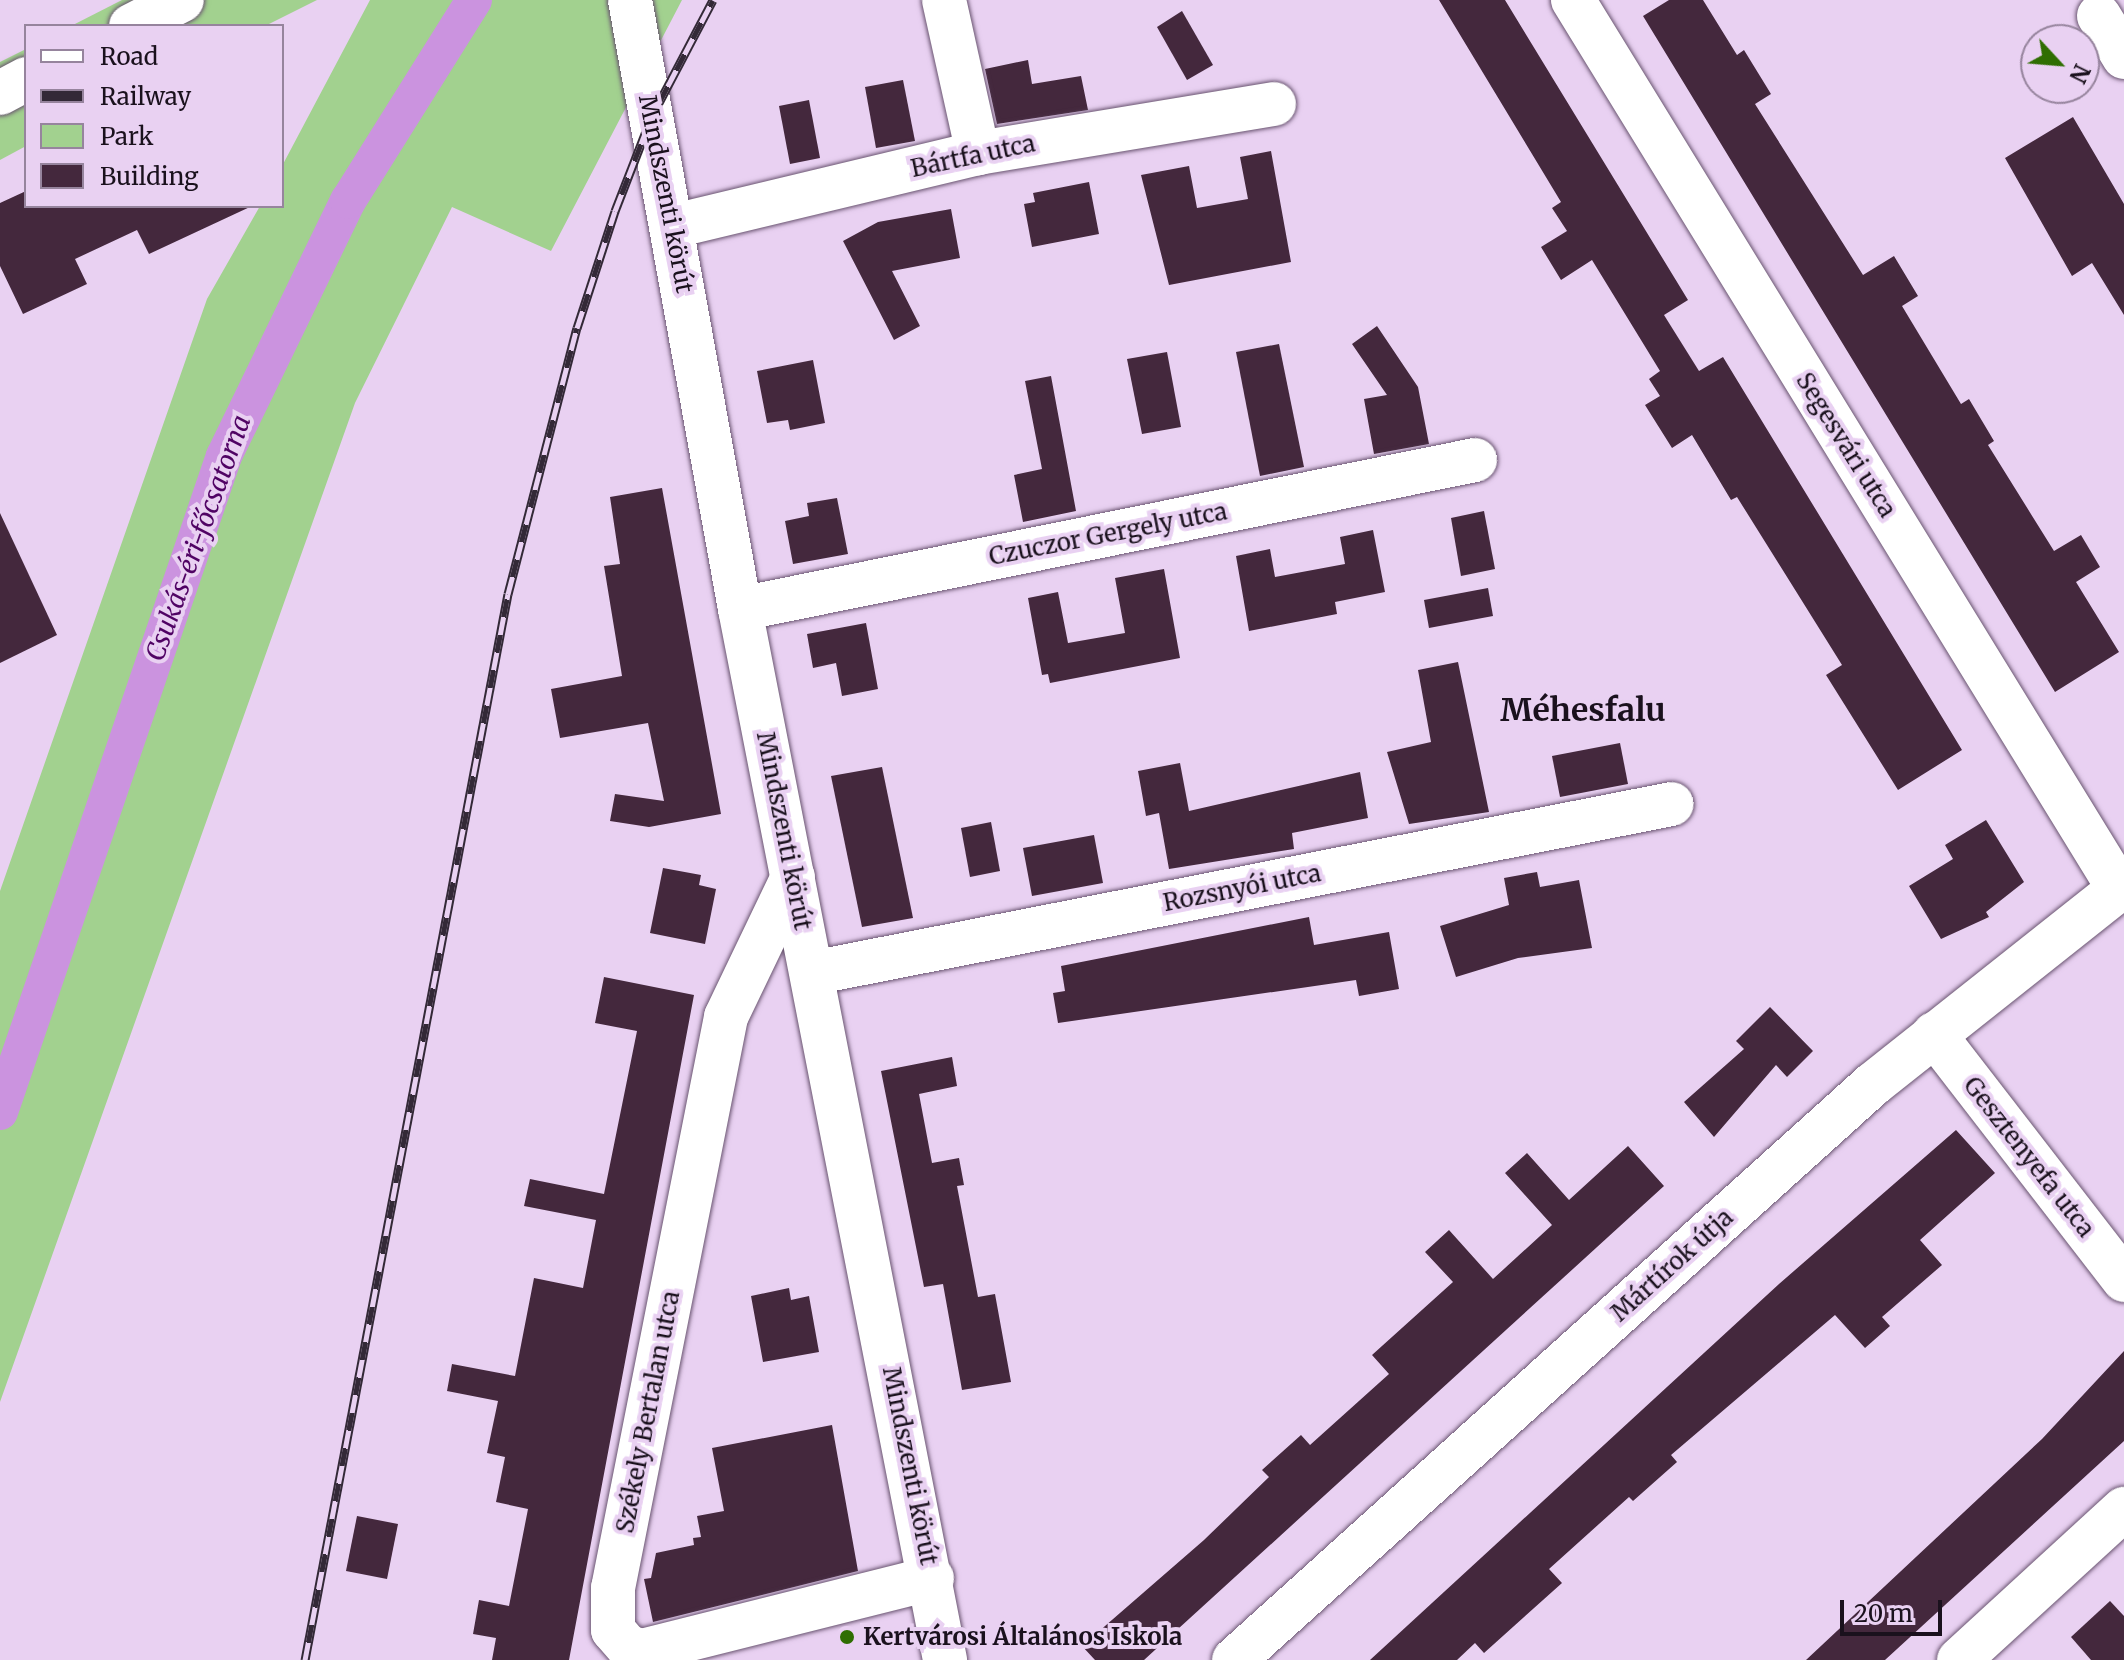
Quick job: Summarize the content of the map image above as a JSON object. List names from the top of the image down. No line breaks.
{"streets":{"street":["Bártfa utca","Mindszenti körút","Segesvári utca","Czuczor Gergely utca","Rozsnyói utca","Gesztenyefa utca","Mártírok útja","Székely Bertalan utca"]},"crossings":[["Bártfa utca","Mindszenti körút"],["Mindszenti körút","Czuczor Gergely utca"],["Mindszenti körút","Rozsnyói utca"],["Mindszenti körút","Székely Bertalan utca"],["Segesvári utca","Mártírok útja"],["Gesztenyefa utca","Mártírok útja"]],"districts":["Méhesfalu"],"water":["Csukás-éri-főcsatorna"],"places":["Kertvárosi Általános Iskola"],"legend":["Road","Railway","Park","Building"],"scale_bar":"20 m","north":"bottom right"}
